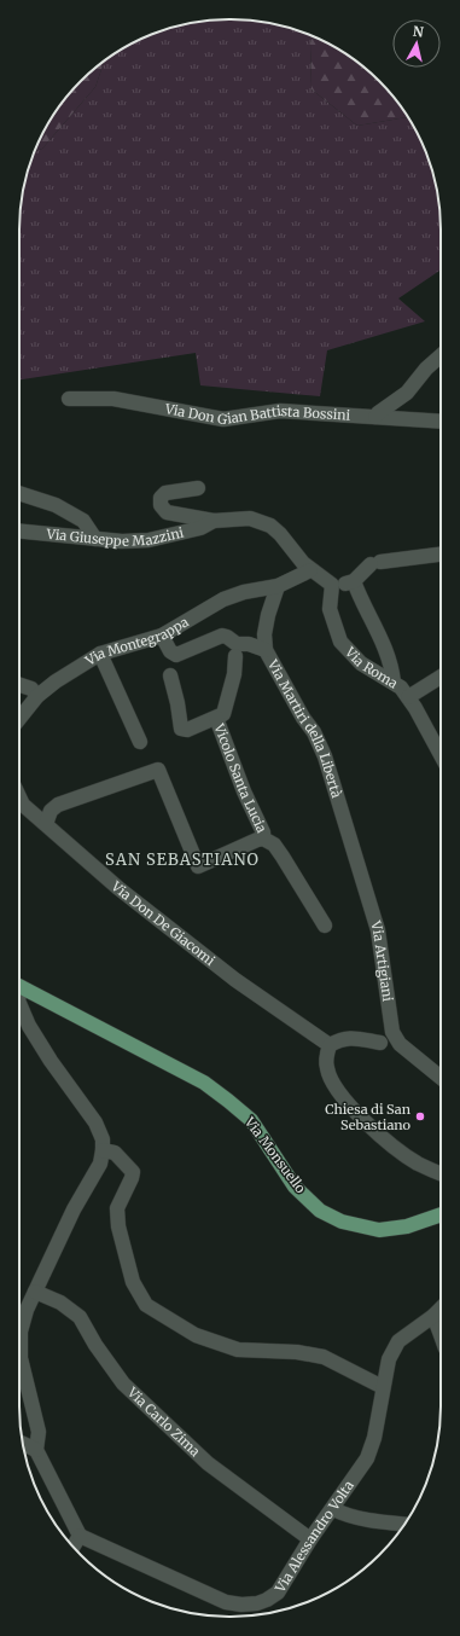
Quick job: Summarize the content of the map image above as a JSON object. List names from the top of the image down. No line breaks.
{"streets":{"main road":["Via Monsuello"],"street":["Via Don Gian Battista Bossini","Via Giuseppe Mazzini","Via Montegrappa","Via Roma","Via Martiri della Libertà","Vicolo Santa Lucia","Via Don De Giacomi","Via Artigiani","Via Carlo Zima","Via Alessandro Volta"]},"crossings":[["Via Montegrappa","Via Martiri della Libertà"],["Via Martiri della Libertà","Via Artigiani"],["Via Carlo Zima","Via Alessandro Volta"]],"districts":["SAN SEBASTIANO"],"places":["Chiesa di San Sebastiano"],"north":"top"}
